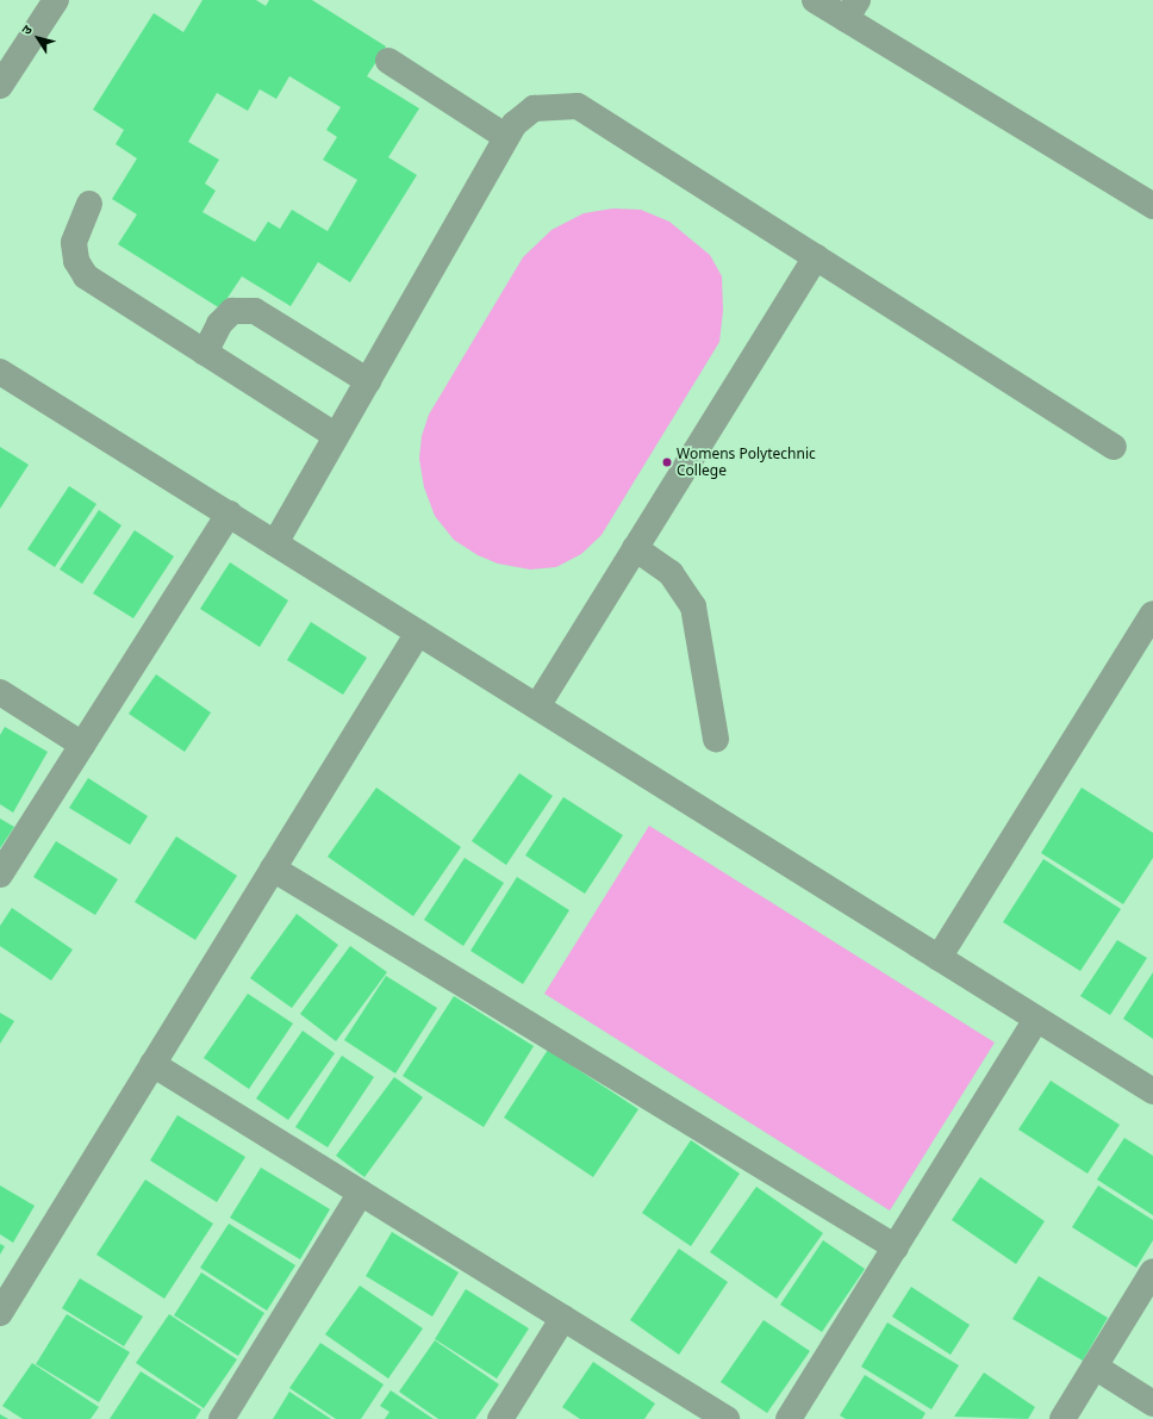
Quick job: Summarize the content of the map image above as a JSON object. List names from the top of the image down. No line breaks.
{"places":["Womens Polytechnic College"],"north":"top left"}
